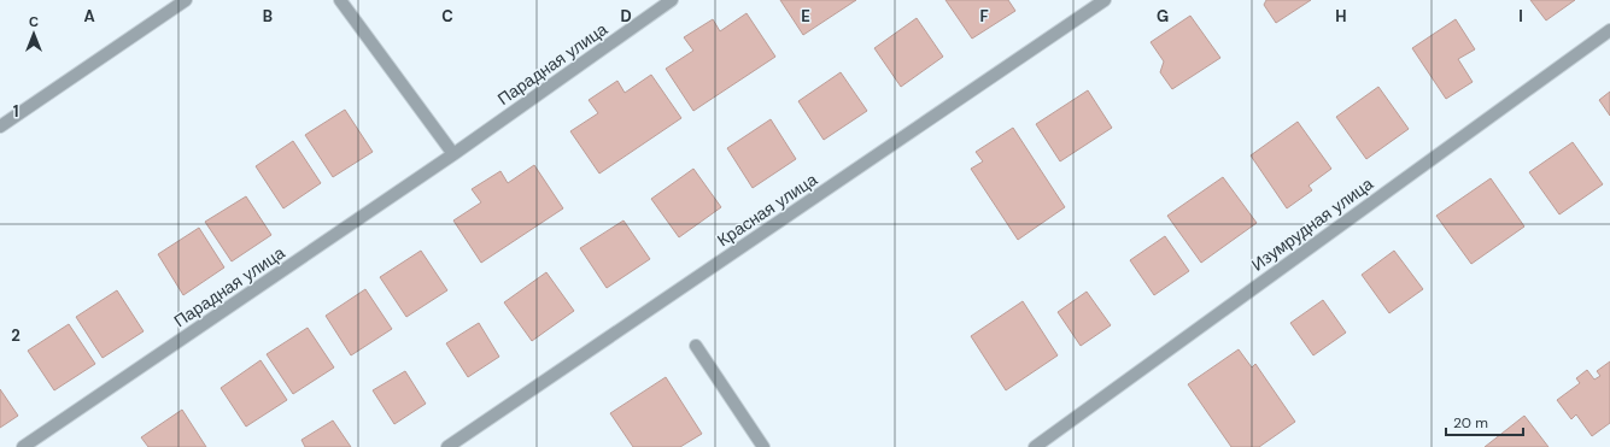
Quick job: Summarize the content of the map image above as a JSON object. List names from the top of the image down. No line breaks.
{"streets":{"street":["Парадная улица","Красная улица","Изумрудная улица"]},"scale_bar":"20 m","north":"top","grid":{"columns":["A","B","C","D","E","F","G","H","I"],"rows":["1","2"]}}
